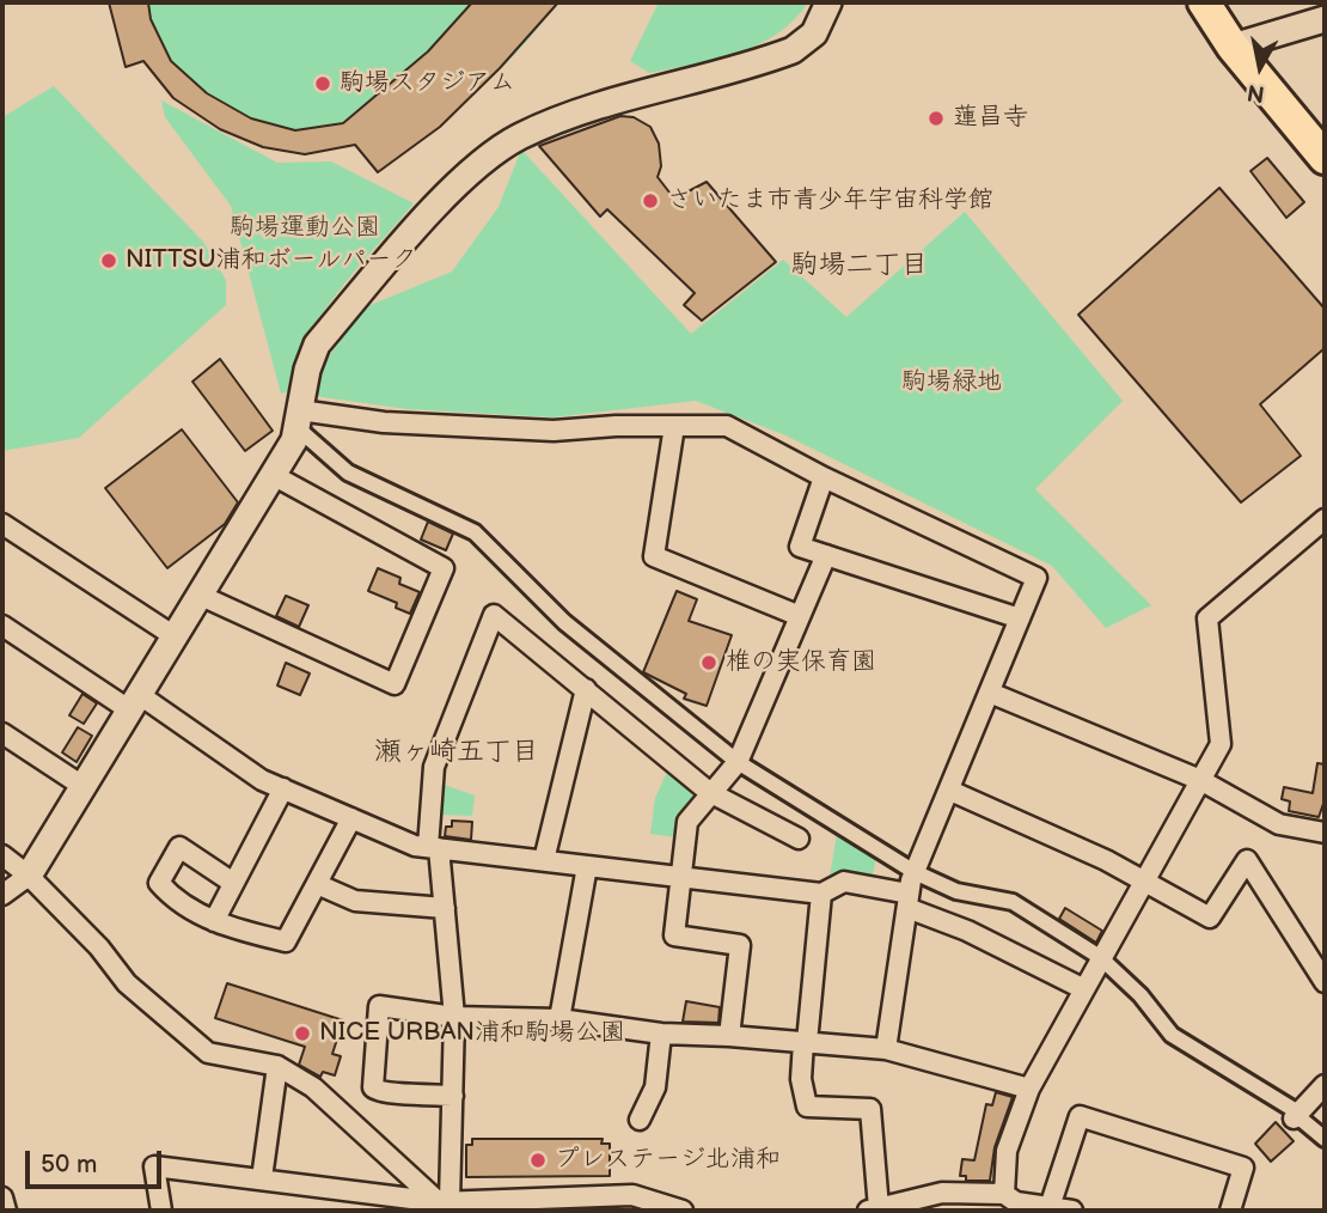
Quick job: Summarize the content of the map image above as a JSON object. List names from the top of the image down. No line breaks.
{"districts":["駒場二丁目","瀬ヶ崎五丁目"],"parks":["駒場運動公園","駒場緑地"],"places":["駒場スタジアム","蓮昌寺","さいたま市青少年宇宙科学館","NITTSU浦和ボールパーク","椎の実保育園","NICE URBAN浦和駒場公園","プレステージ北浦和"],"scale_bar":"50 m","north":"bottom"}
